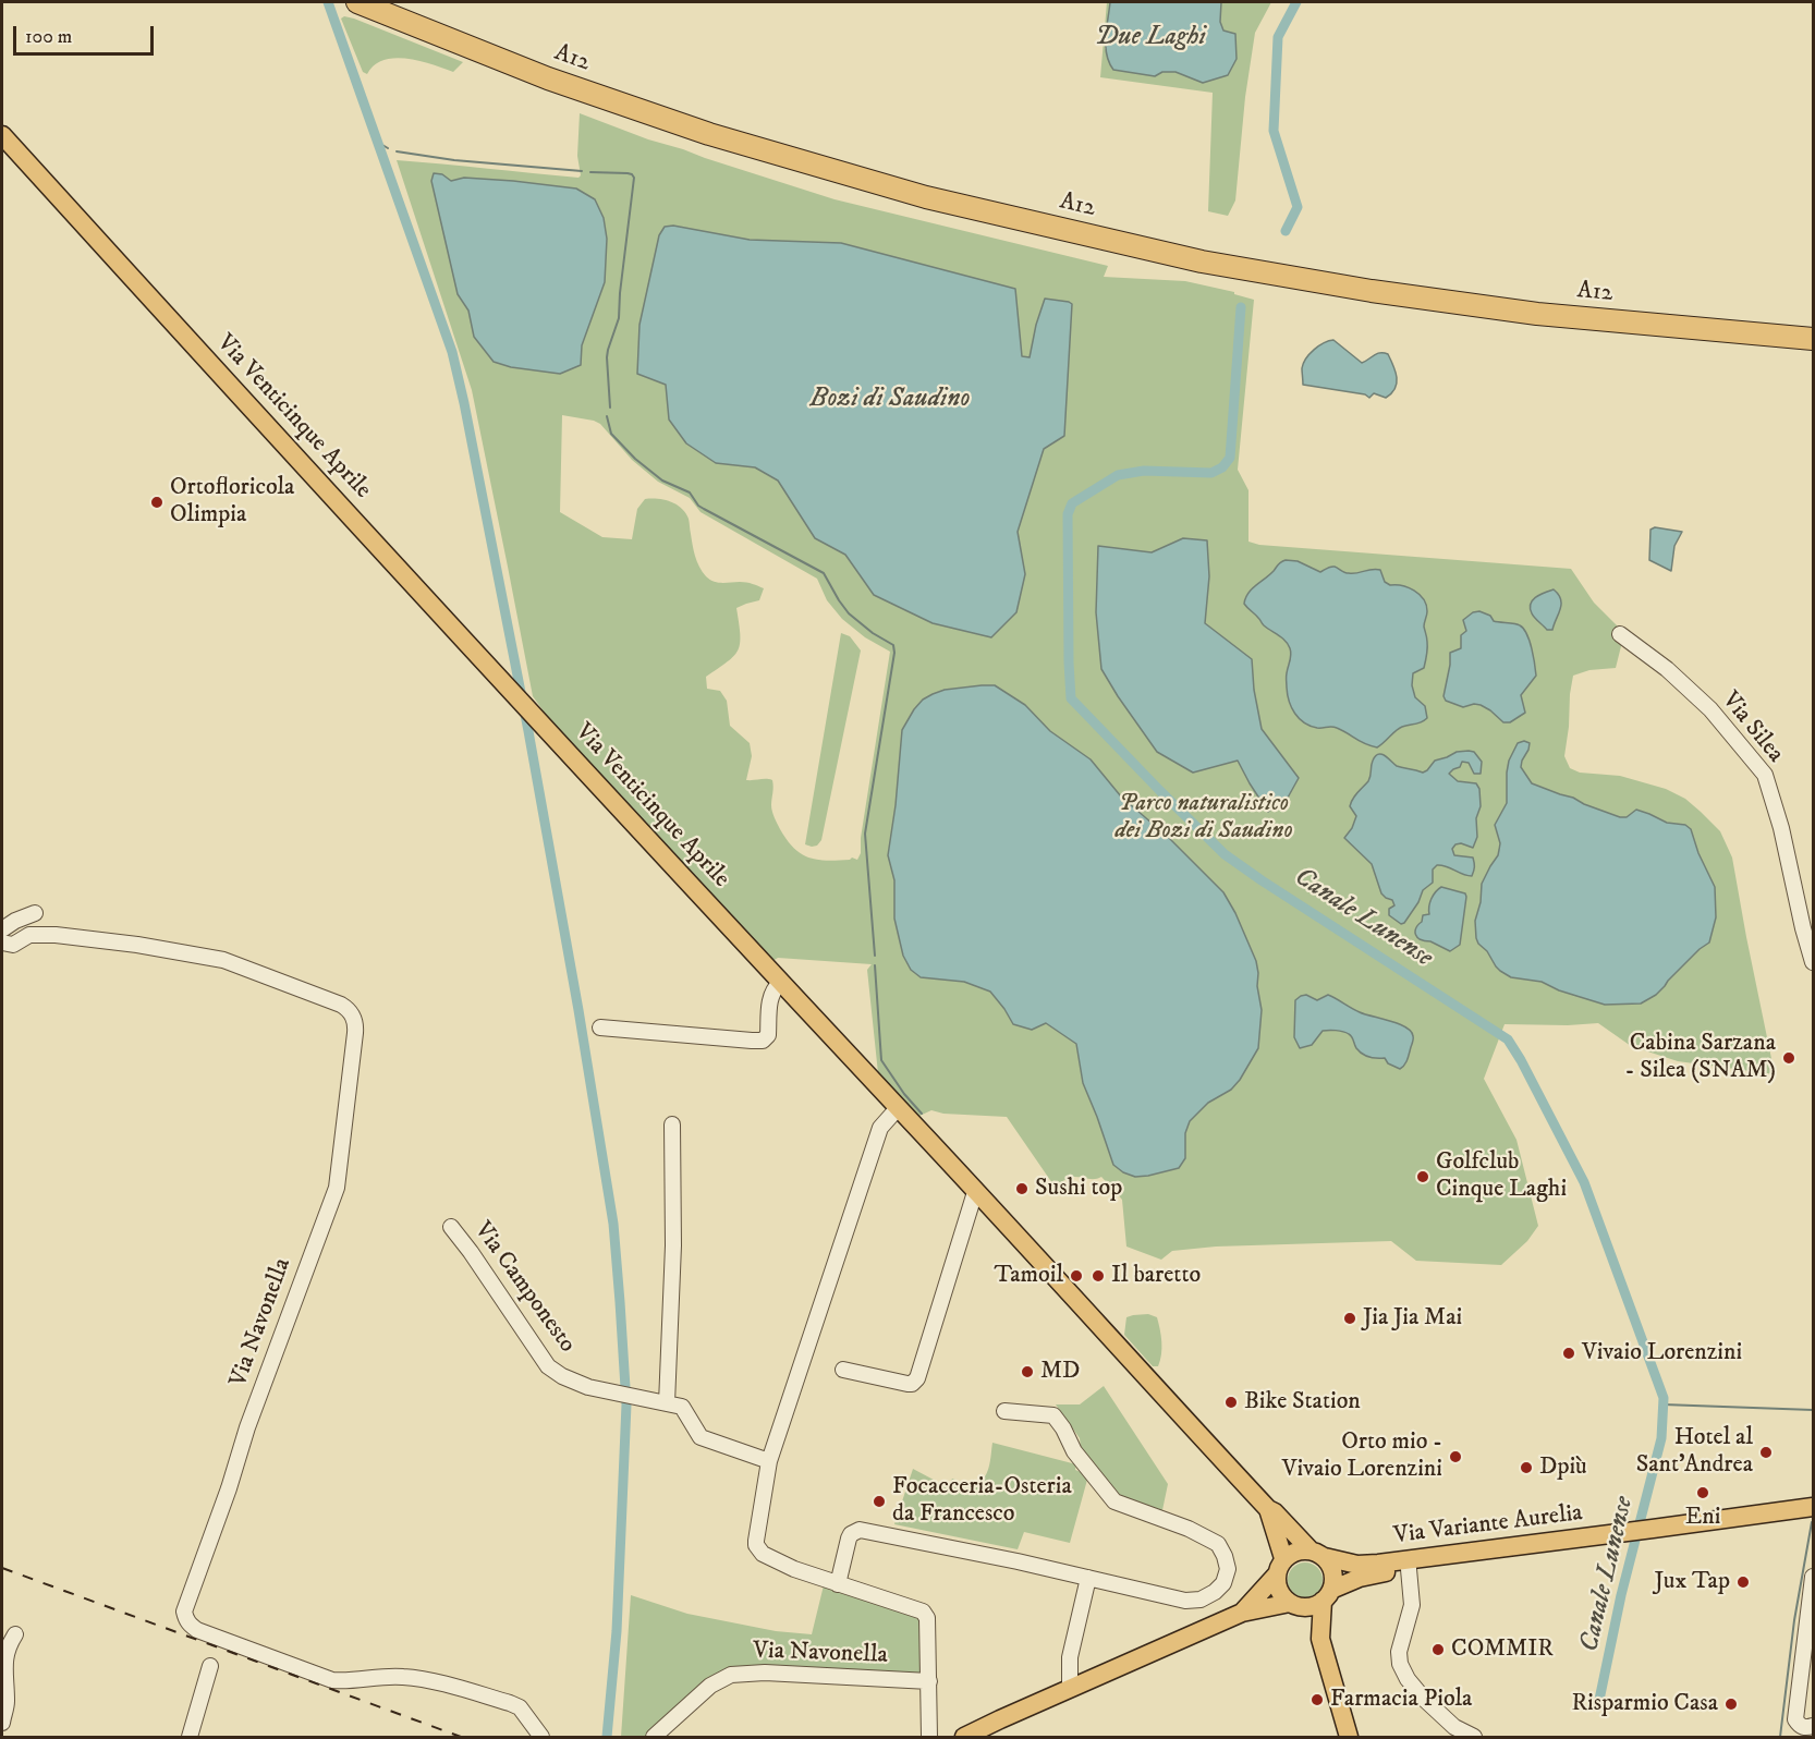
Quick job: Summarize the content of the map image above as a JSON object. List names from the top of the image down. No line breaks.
{"streets":{"highway":["A12"],"main road":["Via Venticinque Aprile","Via Variante Aurelia"],"street":["Via Silea","Via Camponesto","Via Navonella"]},"crossings":[["Via Venticinque Aprile","Via Variante Aurelia"]],"water":["Due Laghi","Bozi di Saudino","Canale Lunense"],"parks":["Parco naturalistico dei Bozi di Saudino"],"places":["Ortofloricola Olimpia","Cabina Sarzana - Silea (SNAM)","Golfclub Cinque Laghi","Sushi top","Tamoil","Il baretto","Jia Jia Mai","Vivaio Lorenzini","MD","Bike Station","Hotel al Sant'Andrea","Orto mio - Vivaio Lorenzini","Dpiù","Eni","Focacceria-Osteria da Francesco","Jux Tap","COMMIR","Farmacia Piola","Risparmio Casa"],"scale_bar":"100 m"}
